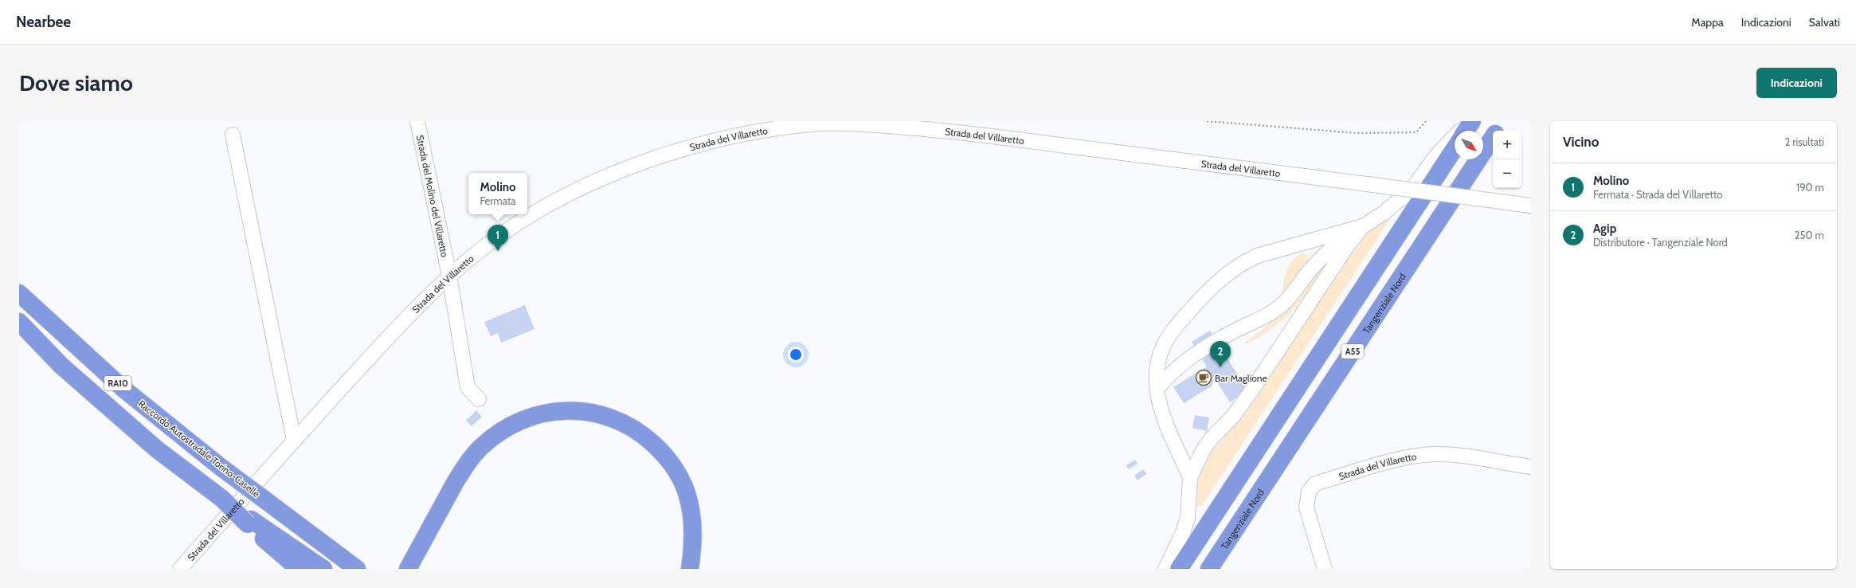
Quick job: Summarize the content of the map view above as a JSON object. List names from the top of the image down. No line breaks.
{"streets":{"highway":["Tangenziale Nord","A55","RA10","Raccordo Autostradale Torino-Caselle"],"street":["Strada del Villaretto","Strada del Molino del Villaretto"]},"crossings":[["Strada del Villaretto","Strada del Molino del Villaretto"]],"places":{"cafe":["Bar Maglione"]},"north":"bottom right","page":{"header":"Nearbee","nav":["Mappa","Indicazioni","Salvati"],"buttons":"Indicazioni","title":"Dove siamo","heading":["Vicino","2 risultati"],"map_buttons":["+","−"],"list":[{"mark":"1","name":"Molino","note":"Fermata · Strada del Villaretto","value":"190 m"},{"mark":"2","name":"Agip","note":"Distributore · Tangenziale Nord","value":"250 m"}],"popup":["Molino","Fermata"],"pins":["1","2"]}}
